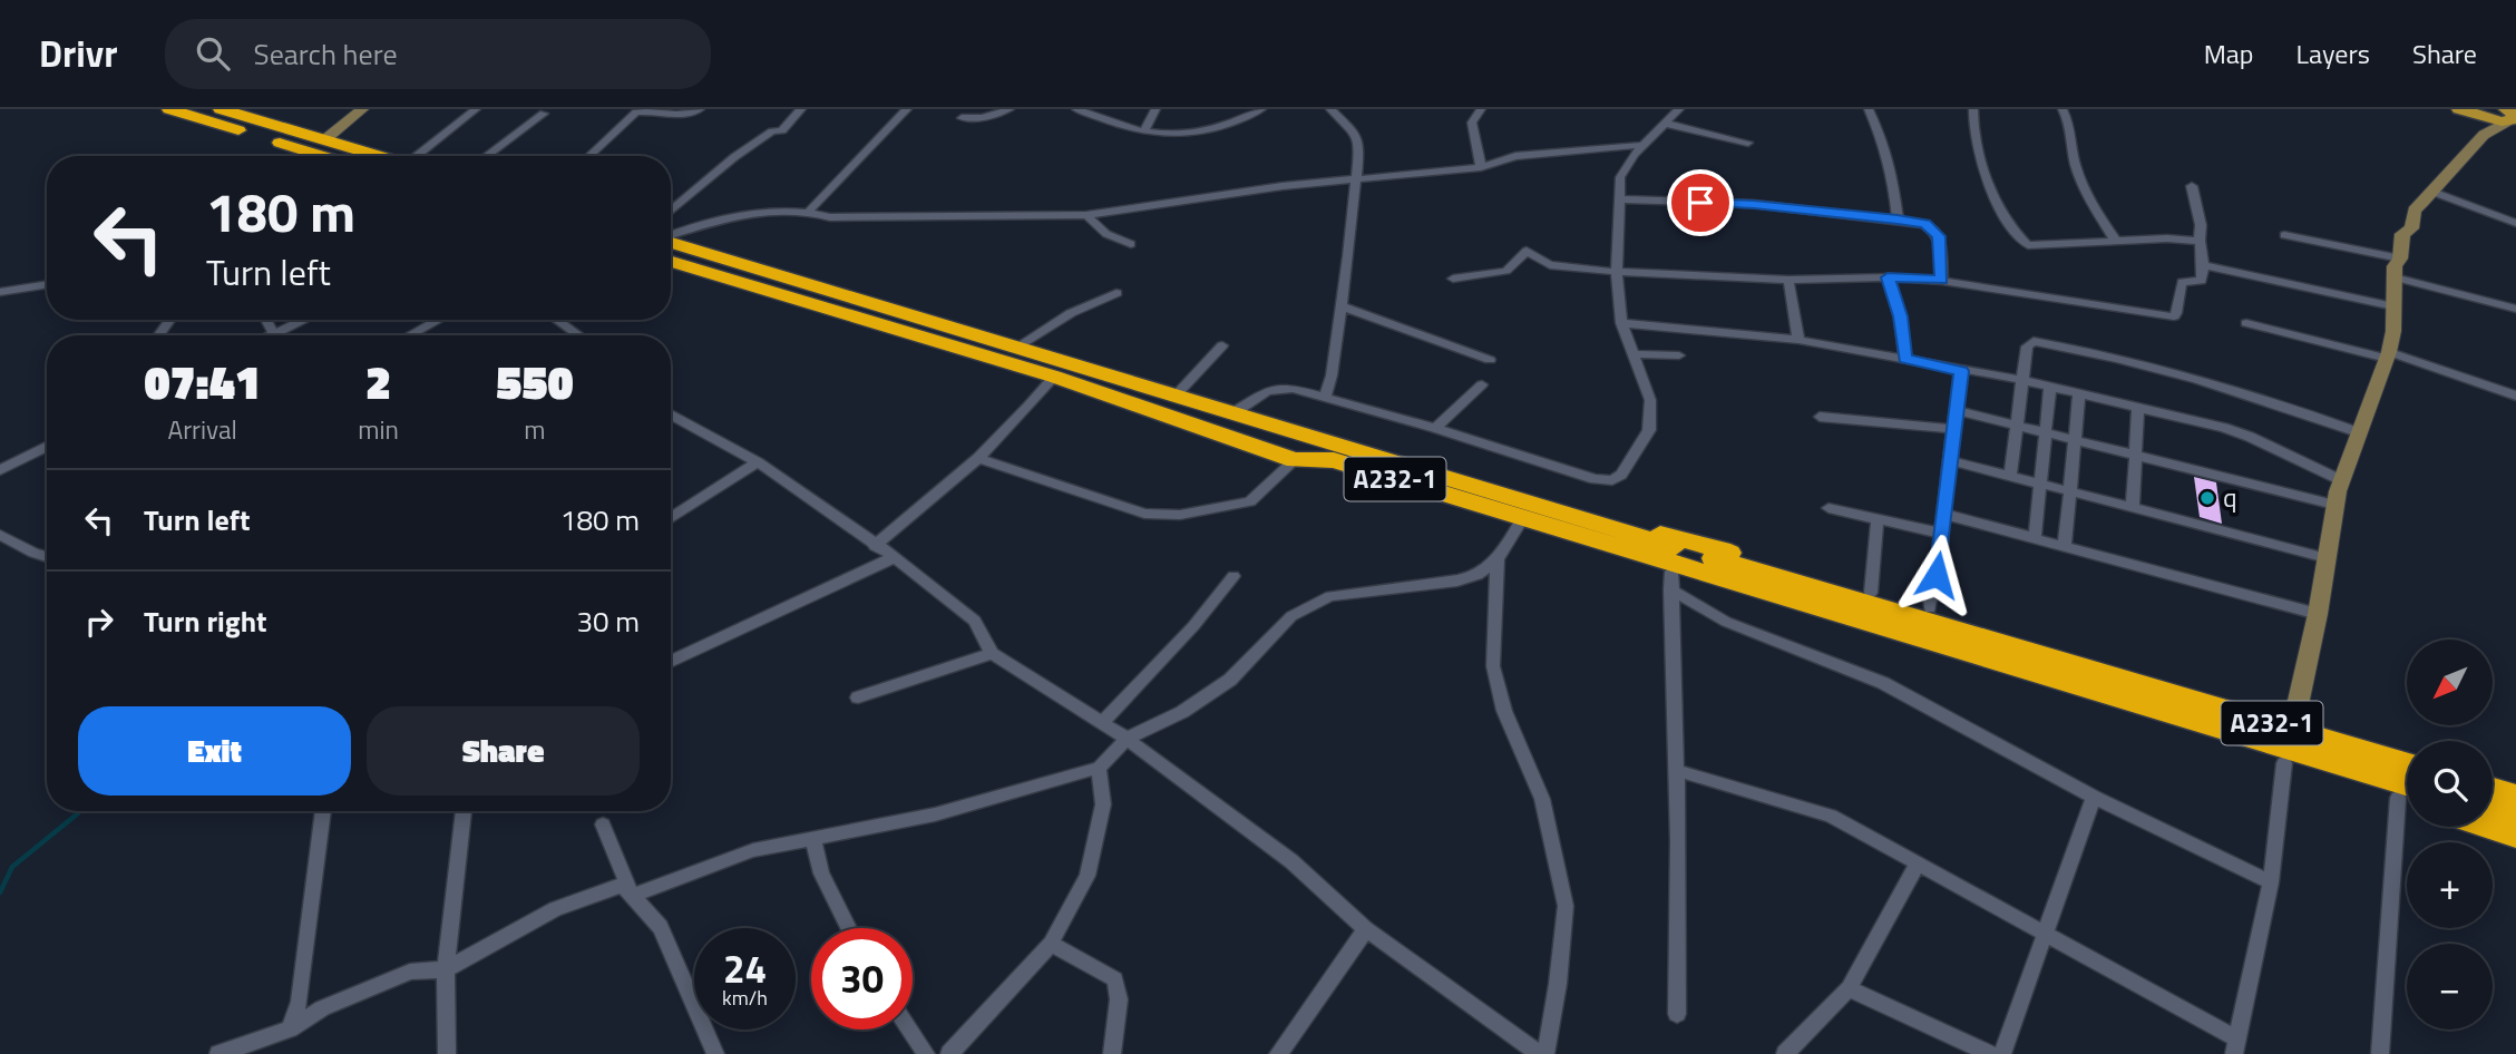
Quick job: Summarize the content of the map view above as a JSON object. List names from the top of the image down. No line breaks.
{"streets":{"highway":["A232-1"]},"places":["q"],"north":"bottom left","page":{"header":"Drivr","search":"Search here","nav":["Map","Layers","Share"],"turn":["180 m","Turn left"],"eta":["07:41","Arrival","2","min","550","m"],"list":[{"name":"Turn left","value":"180 m"},{"name":"Turn right","value":"30 m"}],"map_buttons":["+","−"],"buttons":["Exit","Share"],"speed":"24 km/h","limit":"30"}}
